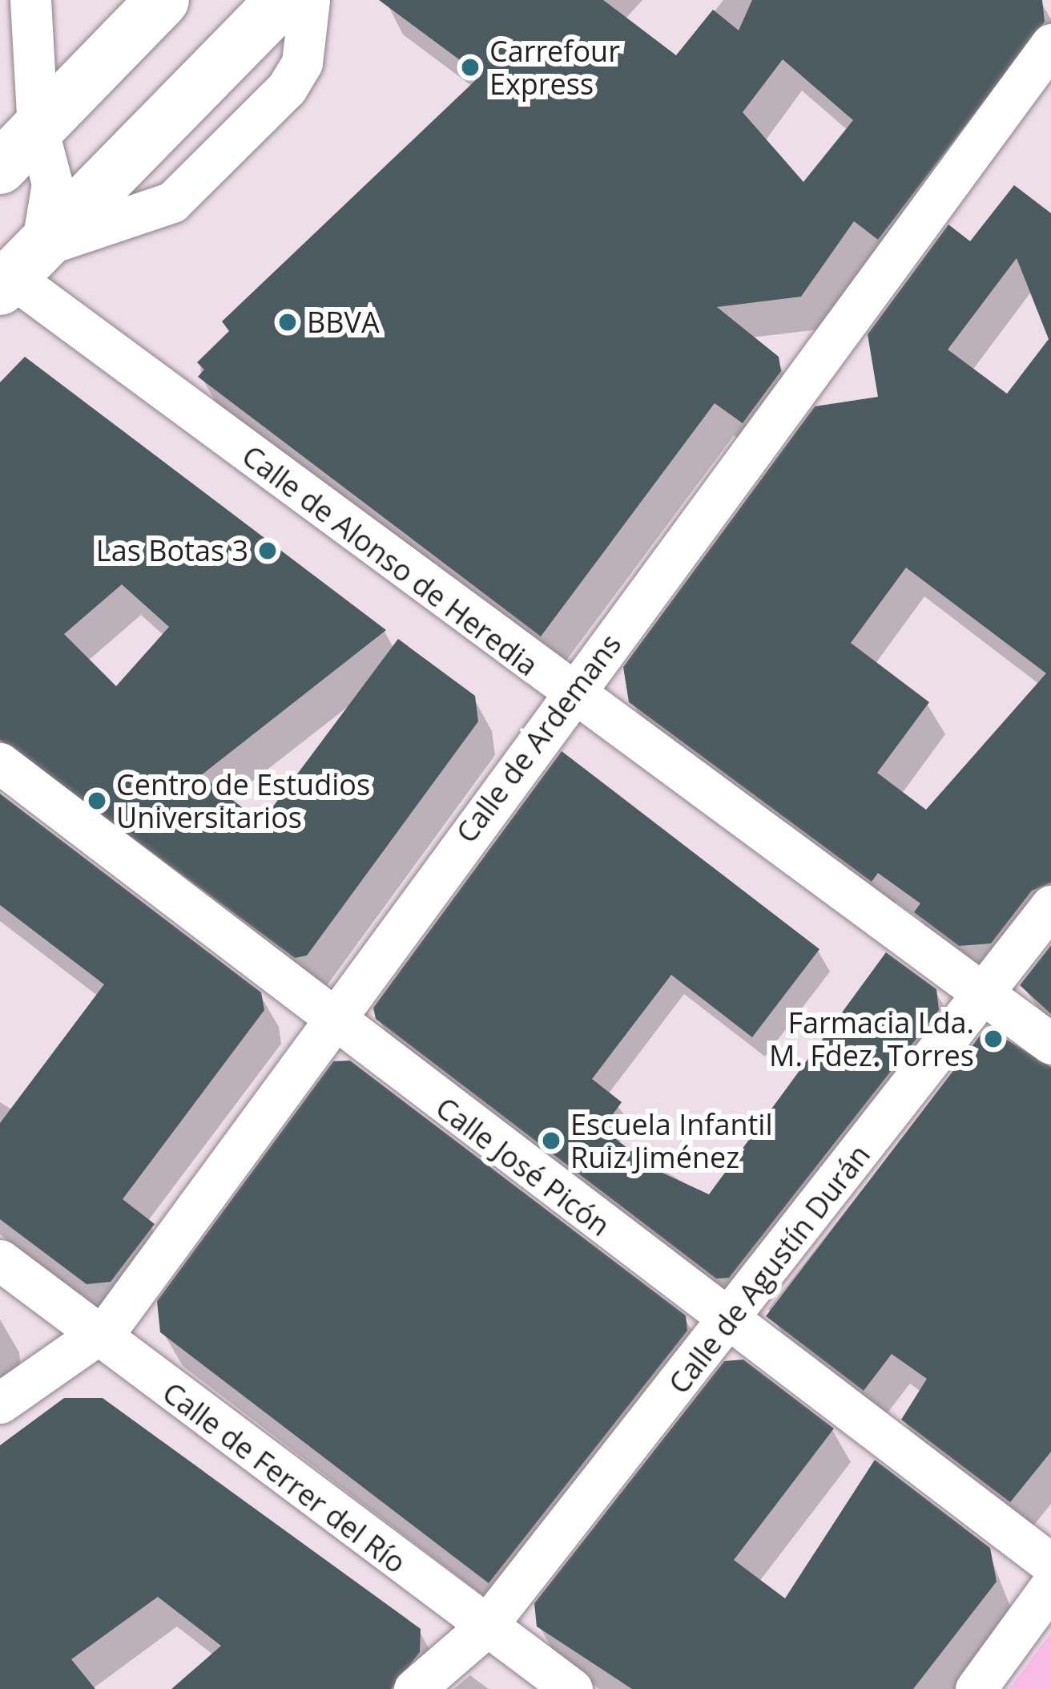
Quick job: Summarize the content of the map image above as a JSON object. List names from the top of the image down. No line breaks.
{"streets":{"street":["Calle de Alonso de Heredia","Calle de Ardemans","Calle José Picón","Calle de Agustín Durán","Calle de Ferrer del Río"]},"crossings":[["Calle de Alonso de Heredia","Calle de Ardemans"],["Calle de Alonso de Heredia","Calle de Agustín Durán"],["Calle de Ardemans","Calle José Picón"],["Calle de Ardemans","Calle de Ferrer del Río"],["Calle José Picón","Calle de Agustín Durán"],["Calle de Agustín Durán","Calle de Ferrer del Río"]],"places":["Carrefour Express","BBVA","Las Botas 3","Centro de Estudios Universitarios","Farmacia Lda. M. Fdez. Torres","Escuela Infantil Ruiz Jiménez"]}
